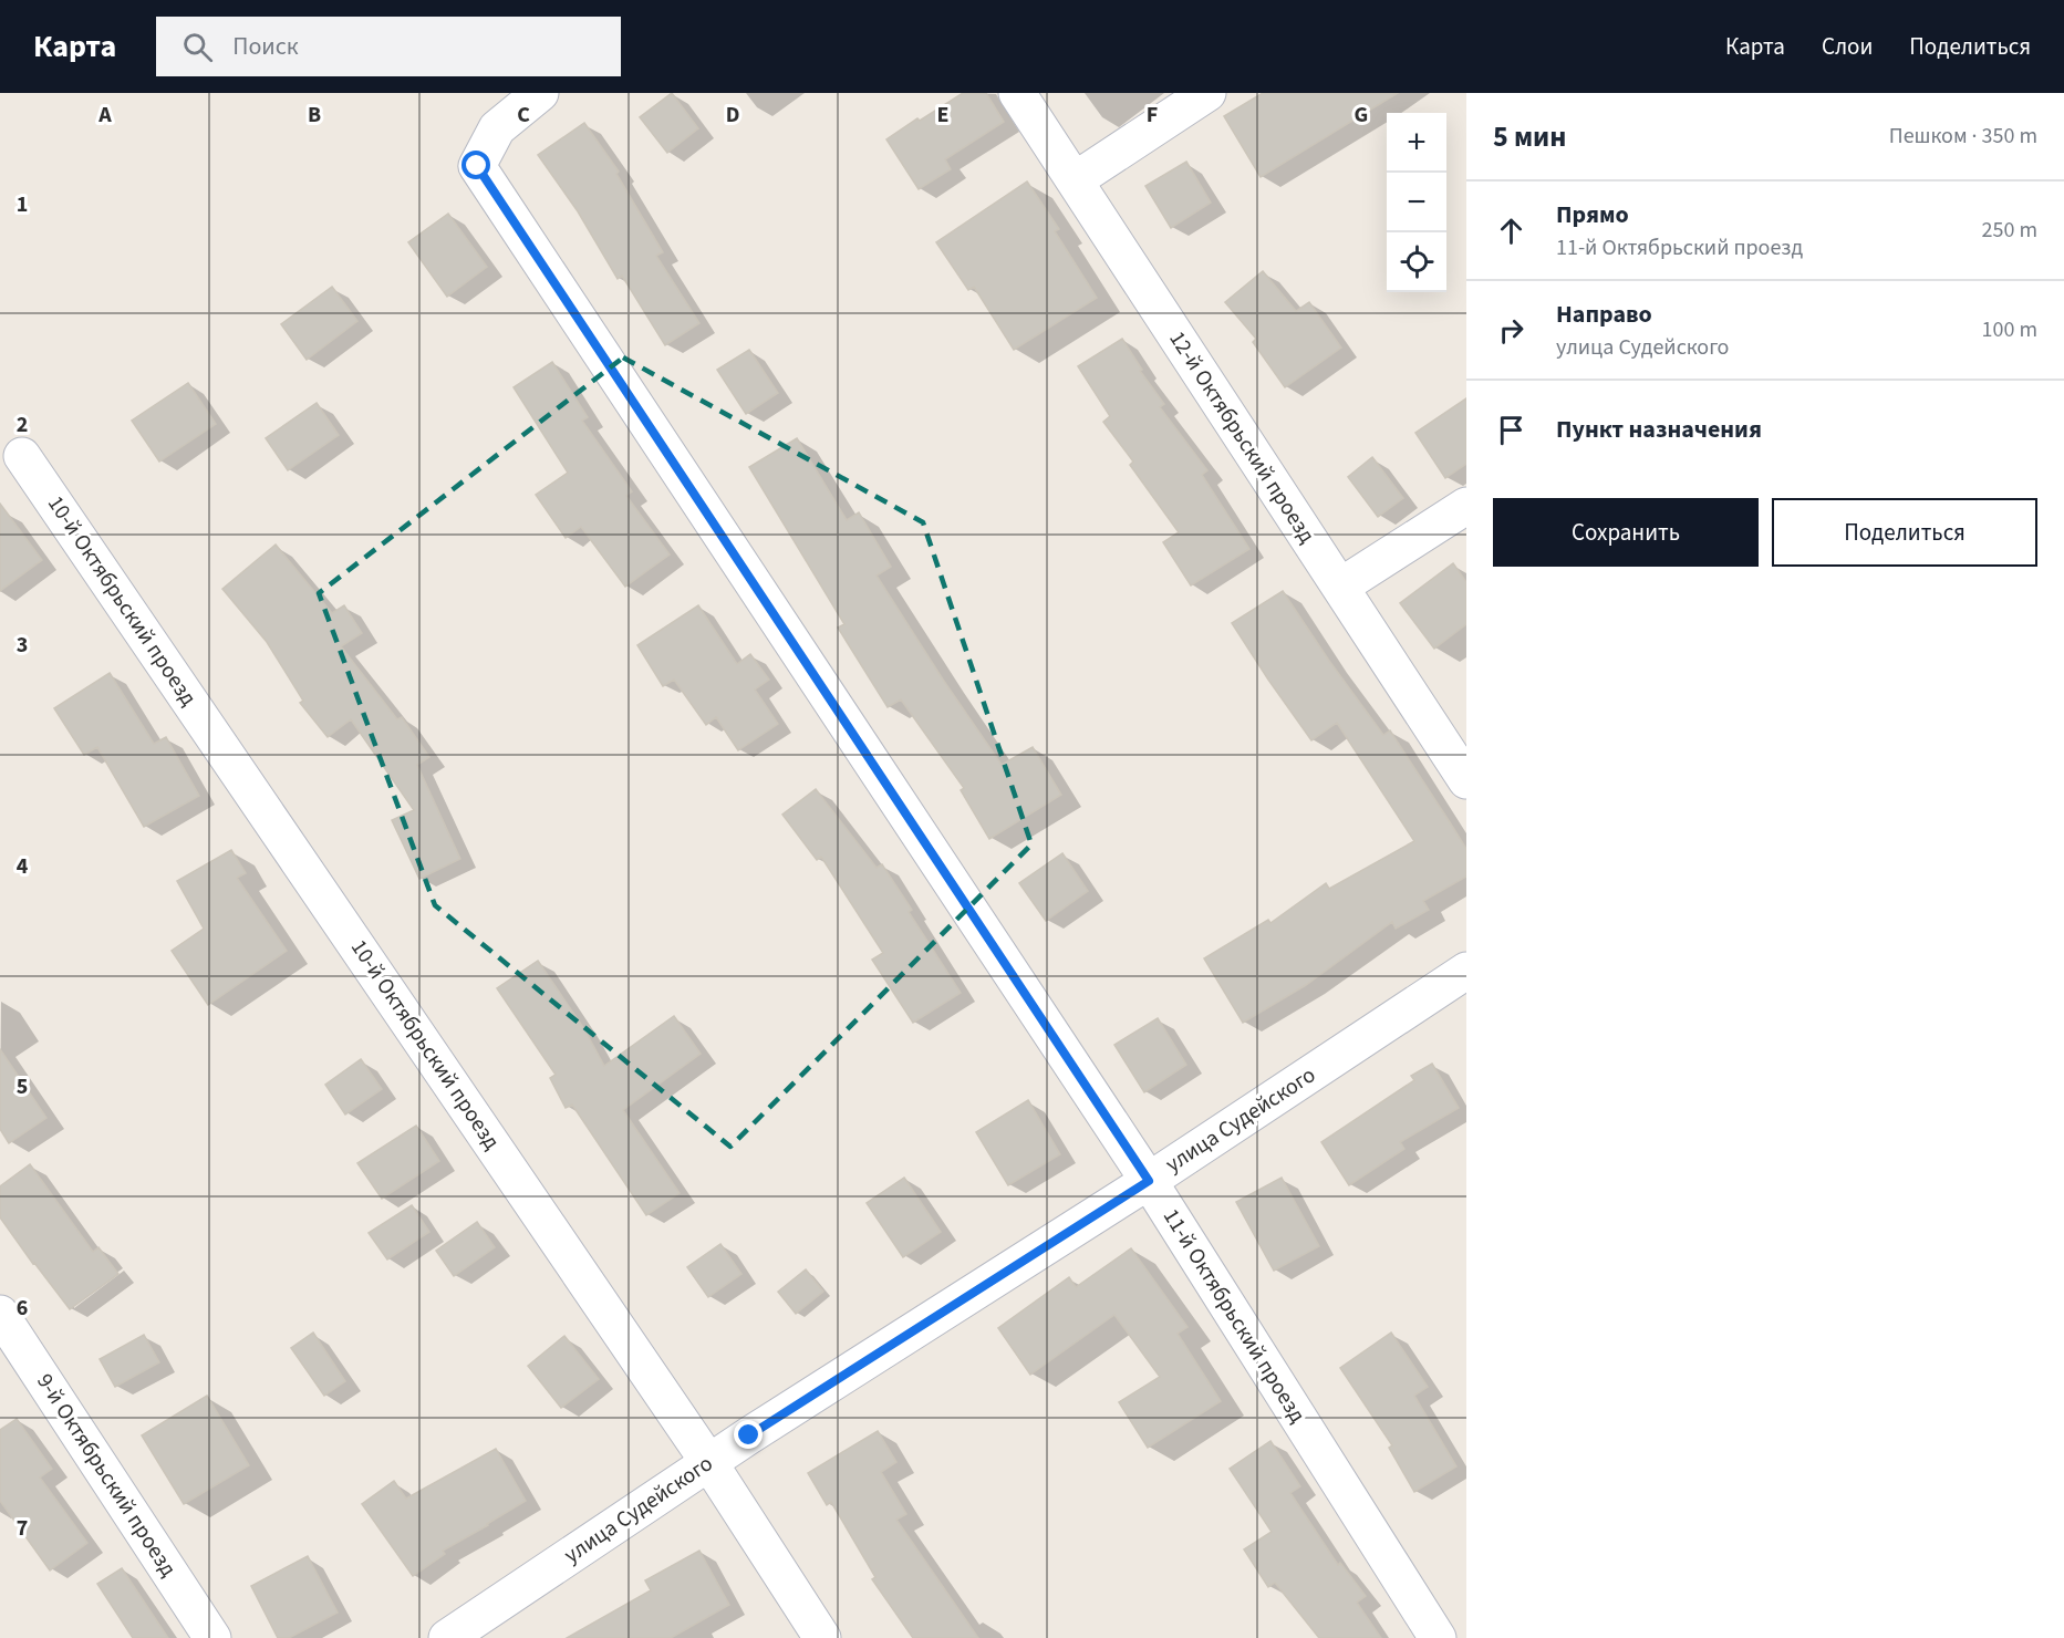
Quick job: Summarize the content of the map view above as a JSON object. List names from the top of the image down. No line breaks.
{"streets":{"street":["12-й Октябрьский проезд","10-й Октябрьский проезд","улица Судейского","11-й Октябрьский проезд","9-й Октябрьский проезд"]},"crossings":[["10-й Октябрьский проезд","улица Судейского"],["улица Судейского","11-й Октябрьский проезд"]],"page":{"header":"Карта","search":"Поиск","nav":["Карта","Слои","Поделиться"],"heading":["5 мин","Пешком · 350 m"],"map_buttons":["+","−"],"list":[["Прямо","11-й Октябрьский проезд","250 m"],["Направо","улица Судейского","100 m"],"Пункт назначения"],"buttons":["Сохранить","Поделиться"]},"grid":{"columns":["A","B","C","D","E","F","G"],"rows":["1","2","3","4","5","6","7"]}}
